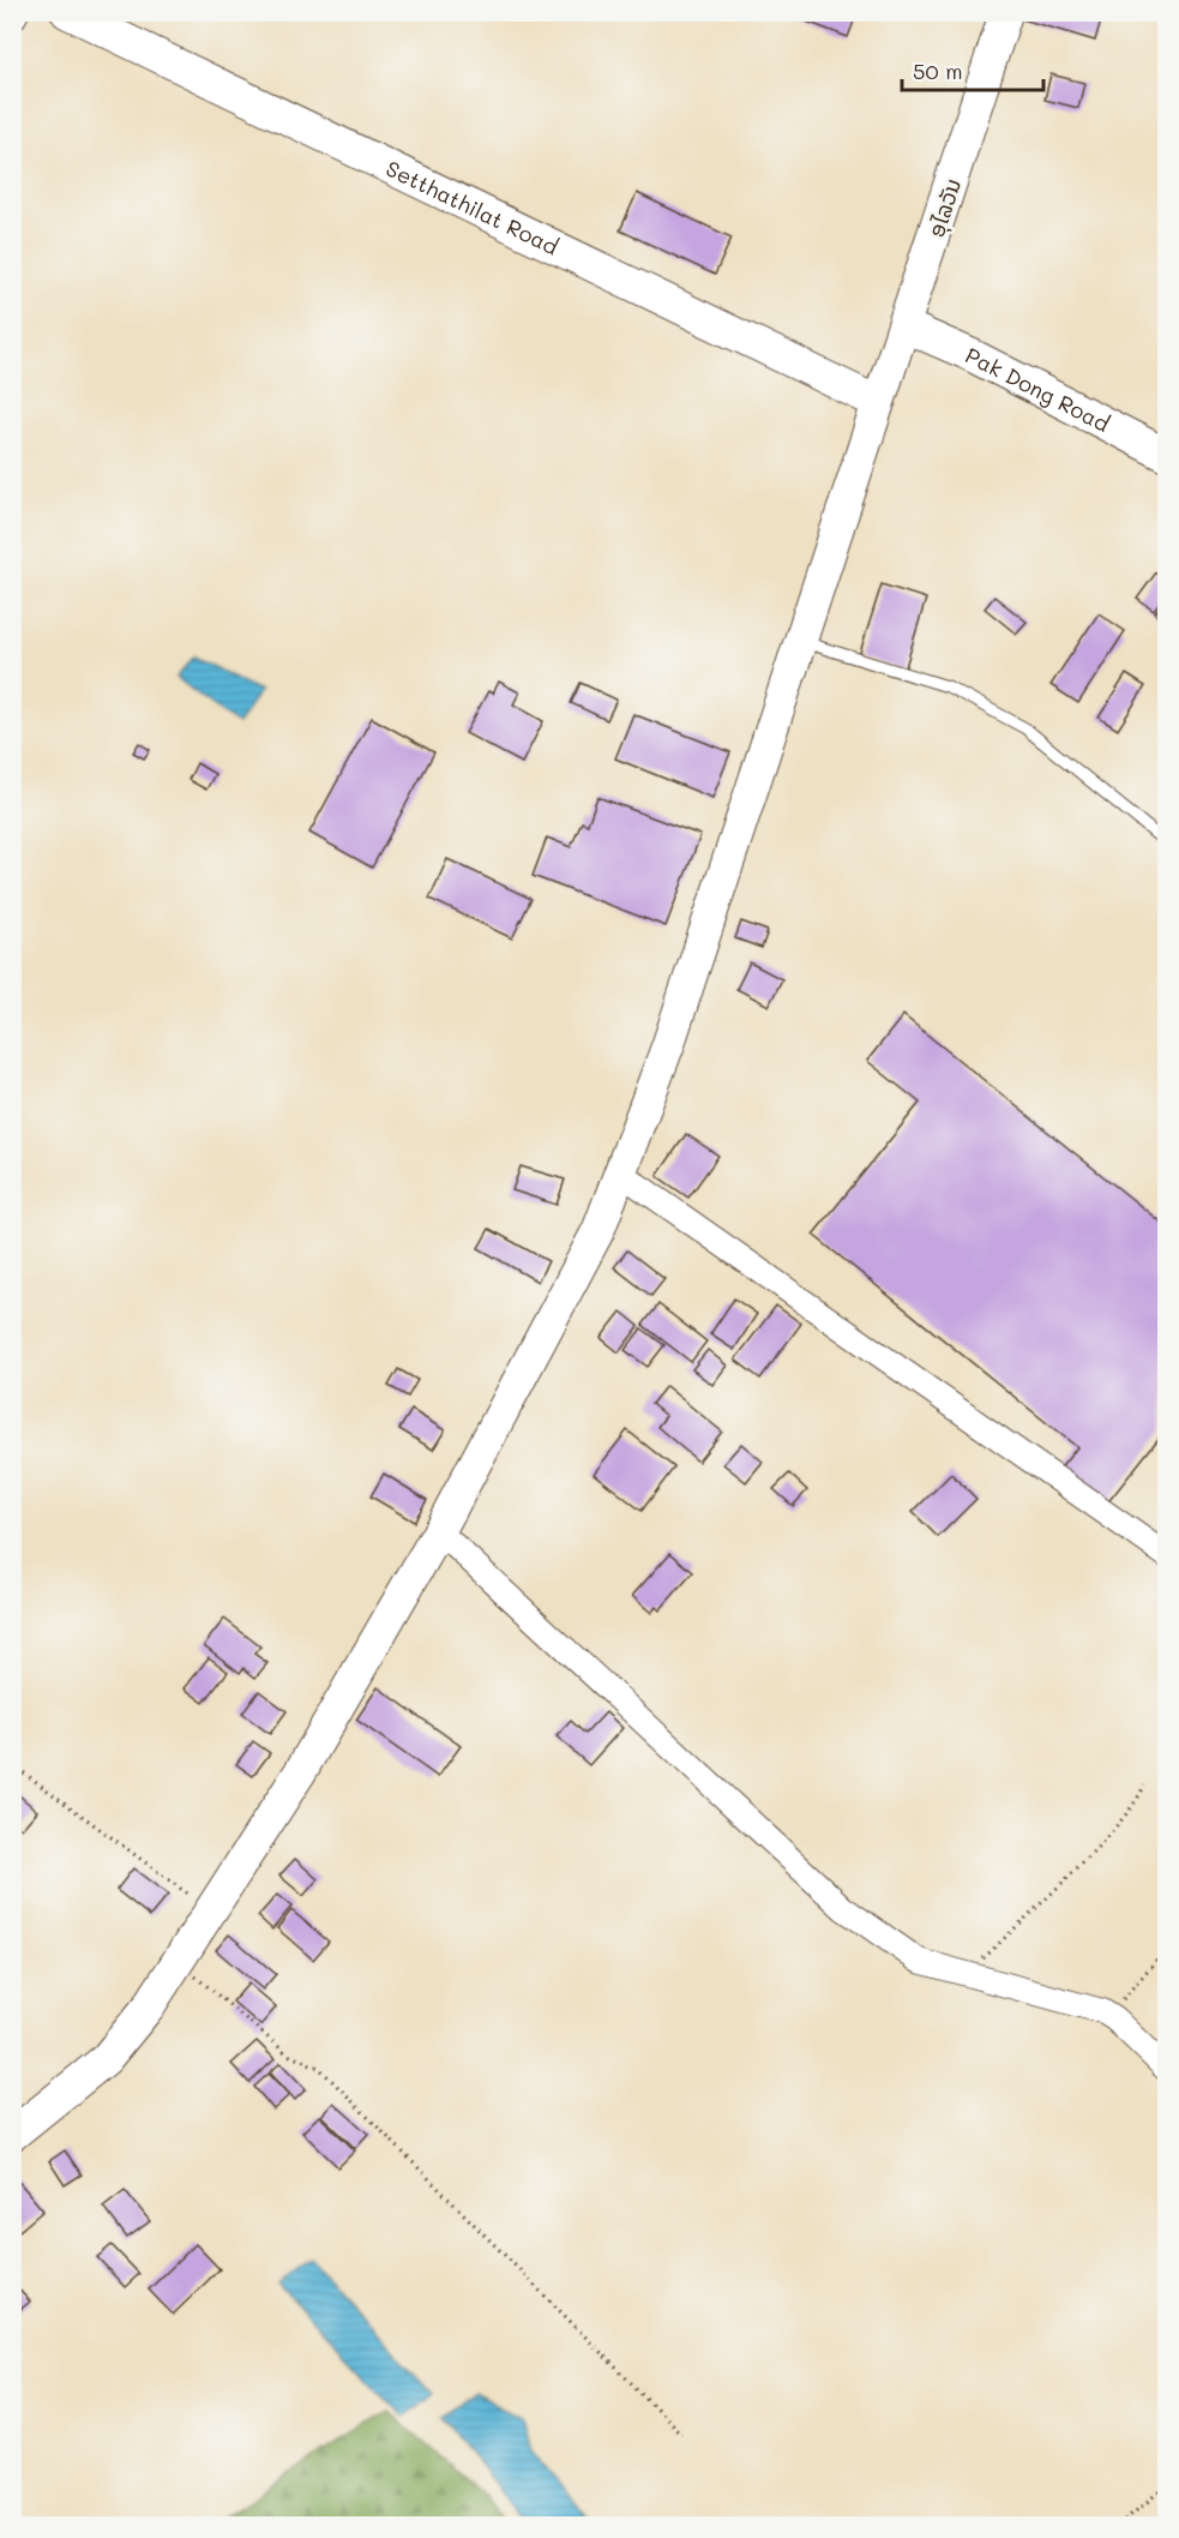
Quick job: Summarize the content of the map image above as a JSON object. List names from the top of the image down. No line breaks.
{"streets":{"street":["Setthathilat Road","ອຸໄລວັນ","Pak Dong Road"]},"crossings":[["Setthathilat Road","ອຸໄລວັນ"],["ອຸໄລວັນ","Pak Dong Road"]],"scale_bar":"50 m"}
